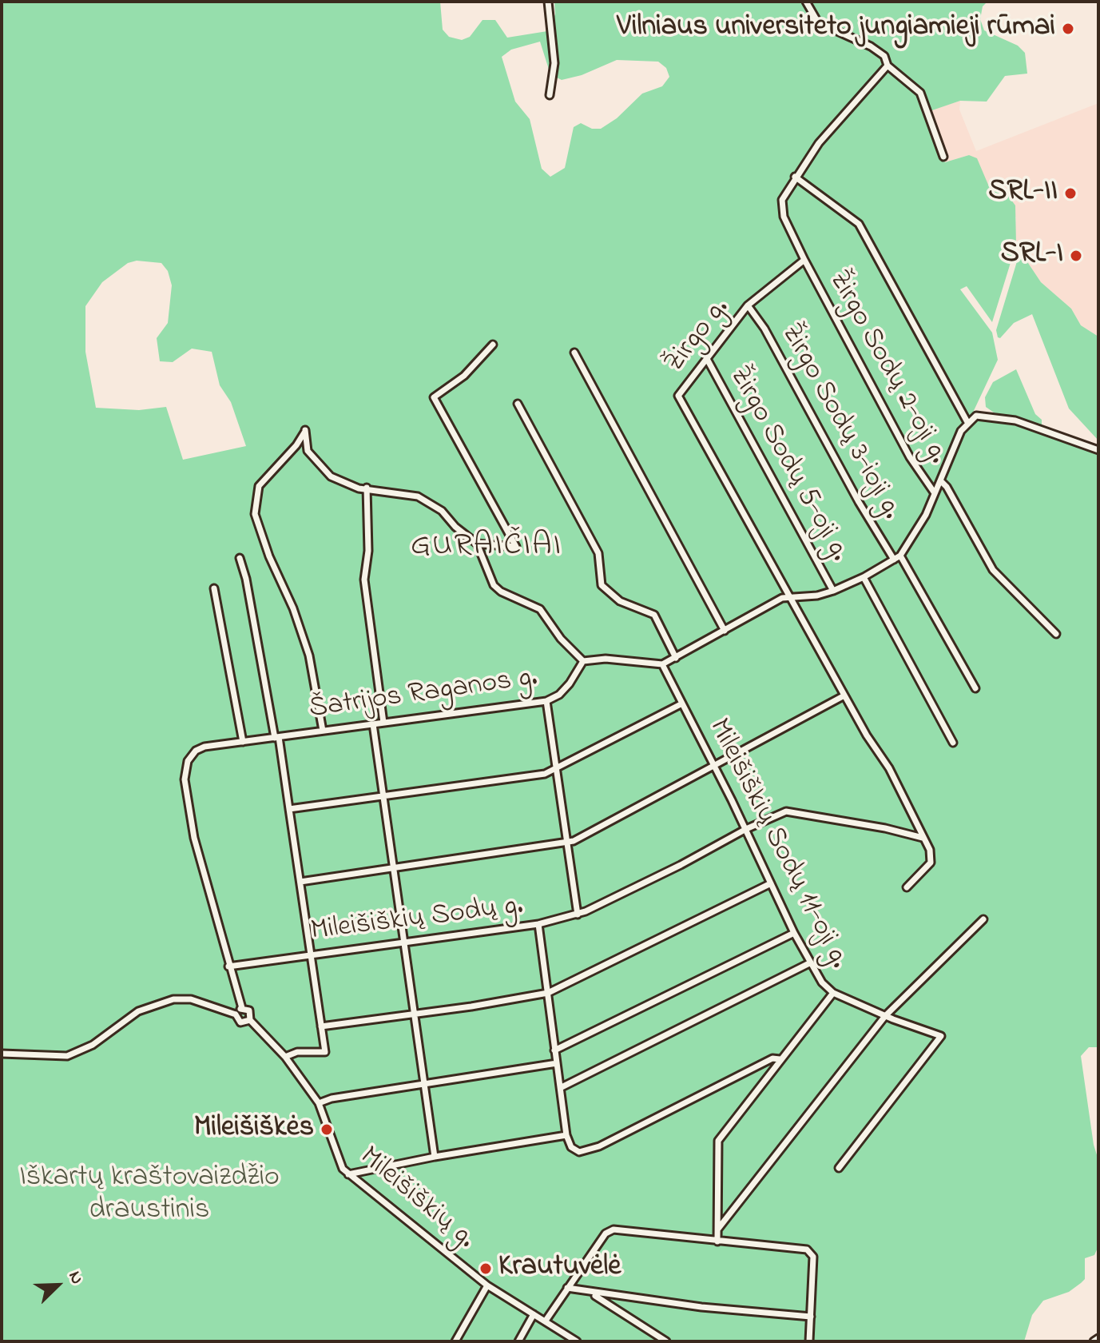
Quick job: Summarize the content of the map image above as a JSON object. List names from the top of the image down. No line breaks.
{"streets":{"street":["Žirgo g.","Žirgo Sodų 2-oji g.","Žirgo Sodų 3-ioji g.","Žirgo Sodų 5-oji g.","Šatrijos Raganos g.","Mileišiškių Sodų 11-oji g.","Mileišiškių Sodų g.","Mileišiškių g."]},"crossings":[["Žirgo g.","Žirgo Sodų 2-oji g."],["Žirgo g.","Žirgo Sodų 3-ioji g."],["Žirgo g.","Žirgo Sodų 5-oji g."],["Šatrijos Raganos g.","Mileišiškių Sodų g."],["Šatrijos Raganos g.","Mileišiškių g."]],"districts":["GURAIČIAI"],"parks":["Iškartų kraštovaizdžio draustinis"],"places":["Vilniaus universiteto jungiamieji rūmai","SRL-II","SRL-I","Mileišiškės","Krautuvėlė"],"north":"top right"}
